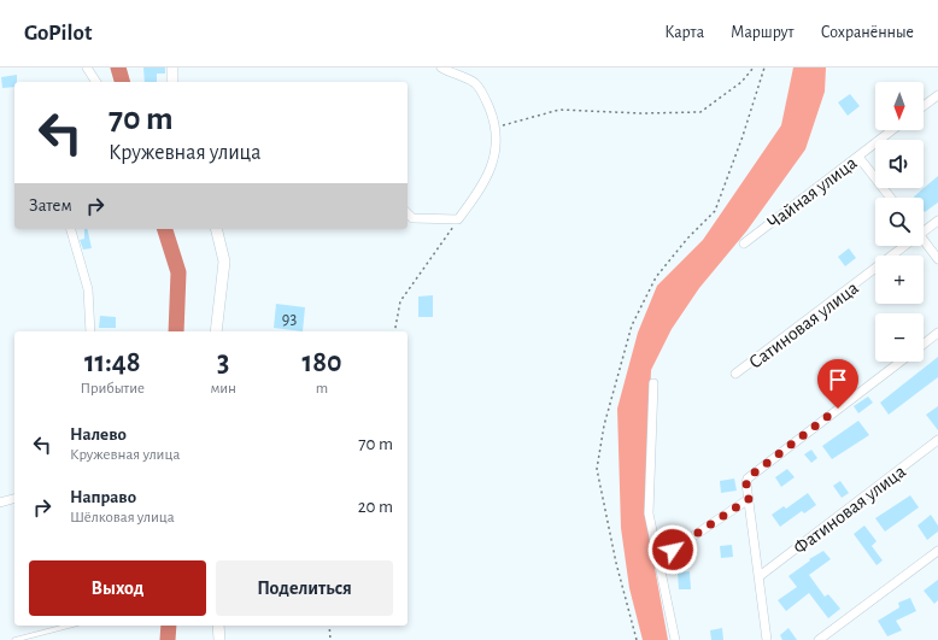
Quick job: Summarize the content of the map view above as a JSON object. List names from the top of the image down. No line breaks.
{"streets":{"street":["Чайная улица","Сатиновая улица","Фатиновая улица"]},"house_numbers":["93"],"north":"bottom","page":{"header":"GoPilot","nav":["Карта","Маршрут","Сохранённые"],"map_buttons":["+","−"],"turn":["70 m","Кружевная улица"],"then":"Затем","eta":["11:48","Прибытие","3","мин","180","m"],"list":[{"name":"Налево","note":"Кружевная улица","value":"70 m"},{"name":"Направо","note":"Шёлковая улица","value":"20 m"}],"buttons":["Выход","Поделиться"]}}
